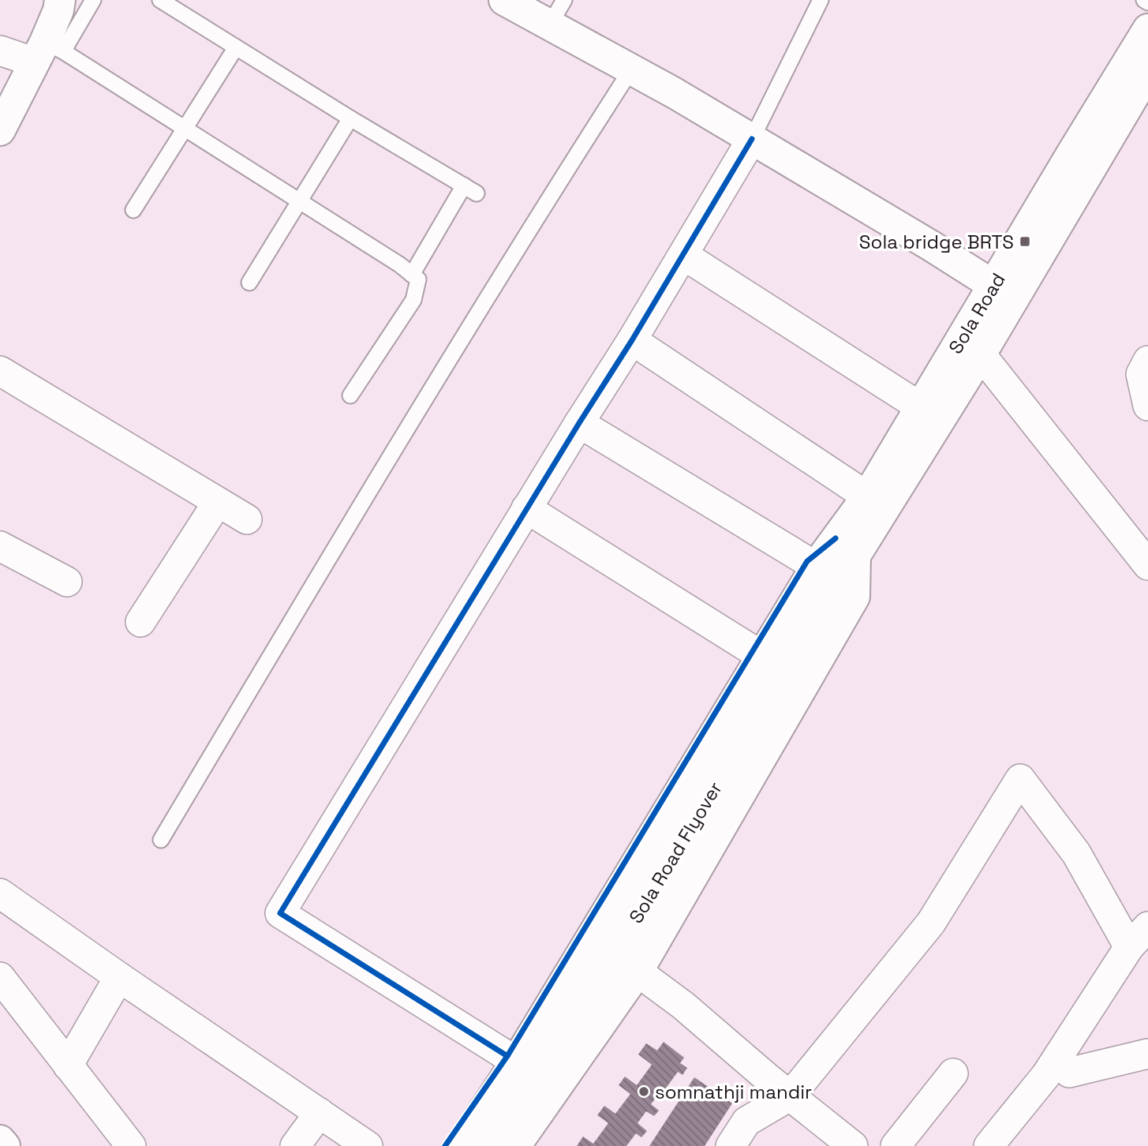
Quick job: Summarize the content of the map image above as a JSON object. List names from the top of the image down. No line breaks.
{"streets":{"main road":["Sola Road","Sola Road Flyover"]},"crossings":[["Sola Road","Sola Road Flyover"]],"places":{"transit":["Sola bridge BRTS"],"other":["somnathji mandir"]}}
